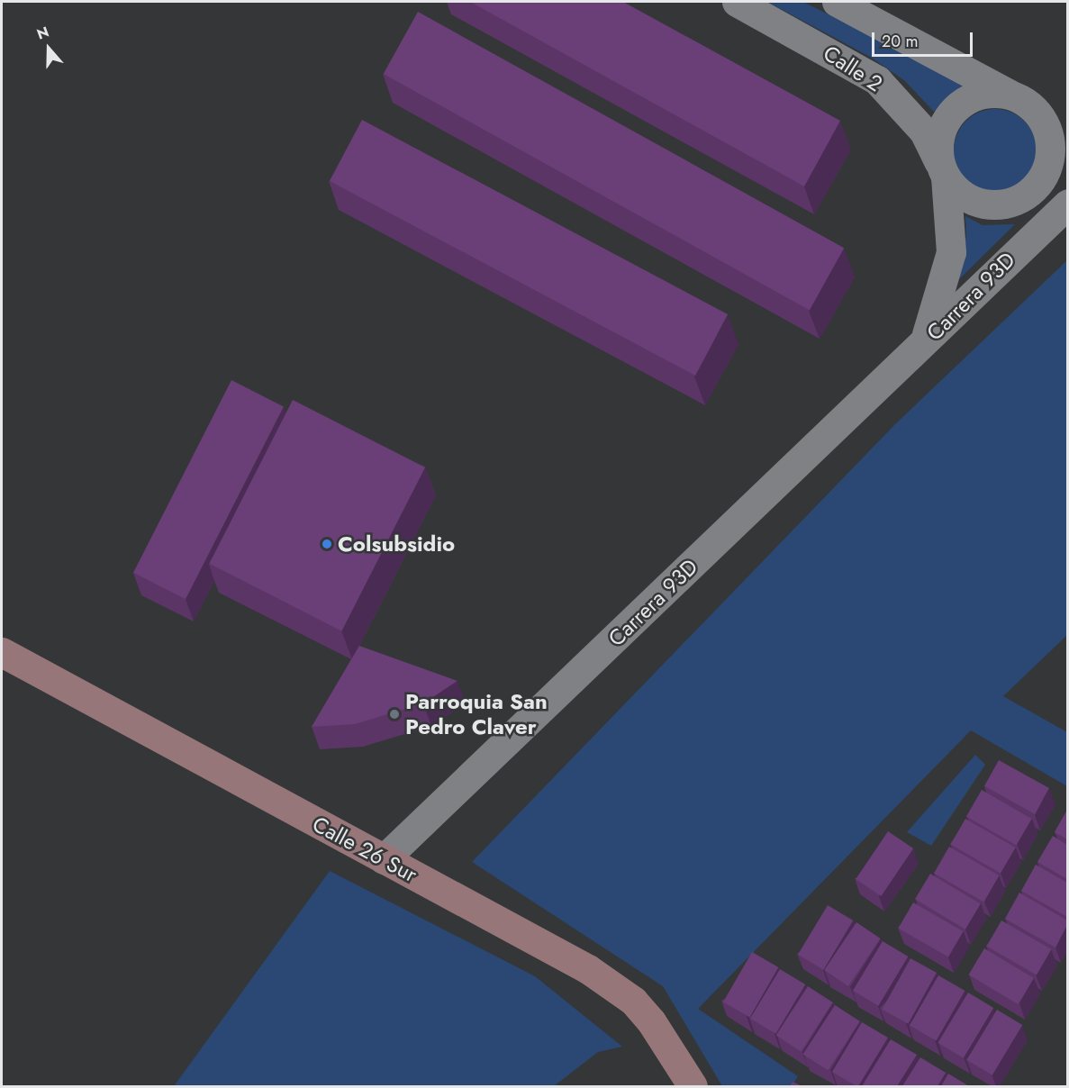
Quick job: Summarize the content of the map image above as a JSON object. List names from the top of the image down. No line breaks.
{"streets":{"street":["Calle 2","Carrera 93D","Calle 26 Sur"]},"crossings":[["Calle 2","Carrera 93D"],["Carrera 93D","Calle 26 Sur"]],"places":["Colsubsidio","Parroquia San Pedro Claver"],"scale_bar":"20 m","north":"top"}
